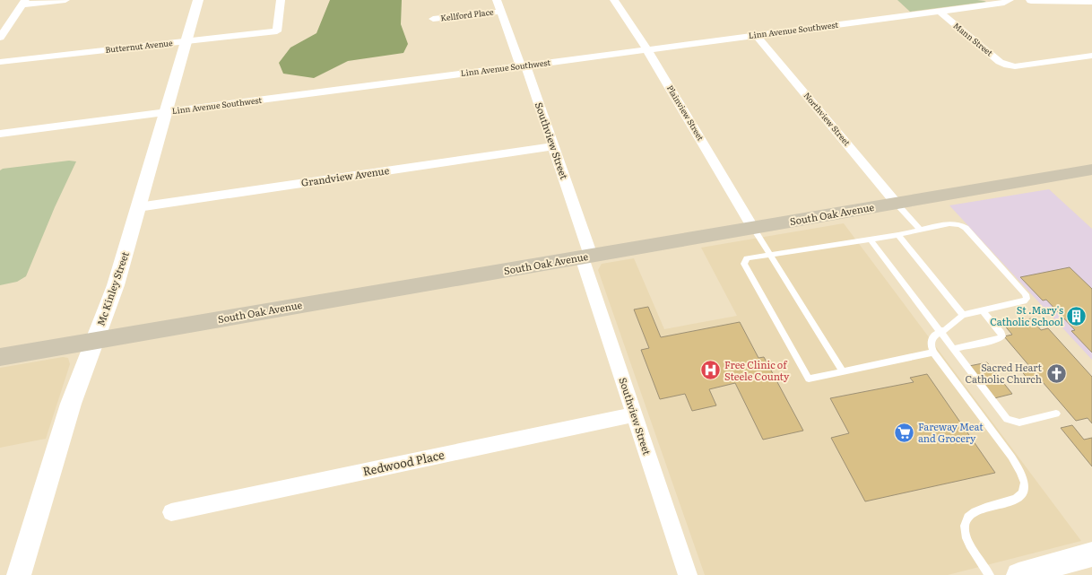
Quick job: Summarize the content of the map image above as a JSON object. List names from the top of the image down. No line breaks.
{"streets":{"main road":["South Oak Avenue"],"street":["Kellford Place","Linn Avenue Southwest","Mann Street","Butternut Avenue","Plainview Street","Northview Street","Southview Street","Grandview Avenue","Mc Kinley Street","Redwood Place"]},"crossings":[["Kellford Place","Southview Street"],["Linn Avenue Southwest","Mann Street"],["Linn Avenue Southwest","Plainview Street"],["Linn Avenue Southwest","Northview Street"],["Linn Avenue Southwest","Southview Street"],["Linn Avenue Southwest","Mc Kinley Street"],["Butternut Avenue","Mc Kinley Street"],["Plainview Street","South Oak Avenue"],["Northview Street","South Oak Avenue"],["Southview Street","Grandview Avenue"],["Southview Street","South Oak Avenue"],["Southview Street","Redwood Place"],["Grandview Avenue","Mc Kinley Street"],["South Oak Avenue","Mc Kinley Street"]],"places":{"building":["St .Mary's Catholic School"],"hospital":["Free Clinic of Steele County"],"church":["Sacred Heart Catholic Church"],"supermarket":["Fareway Meat and Grocery"]}}
